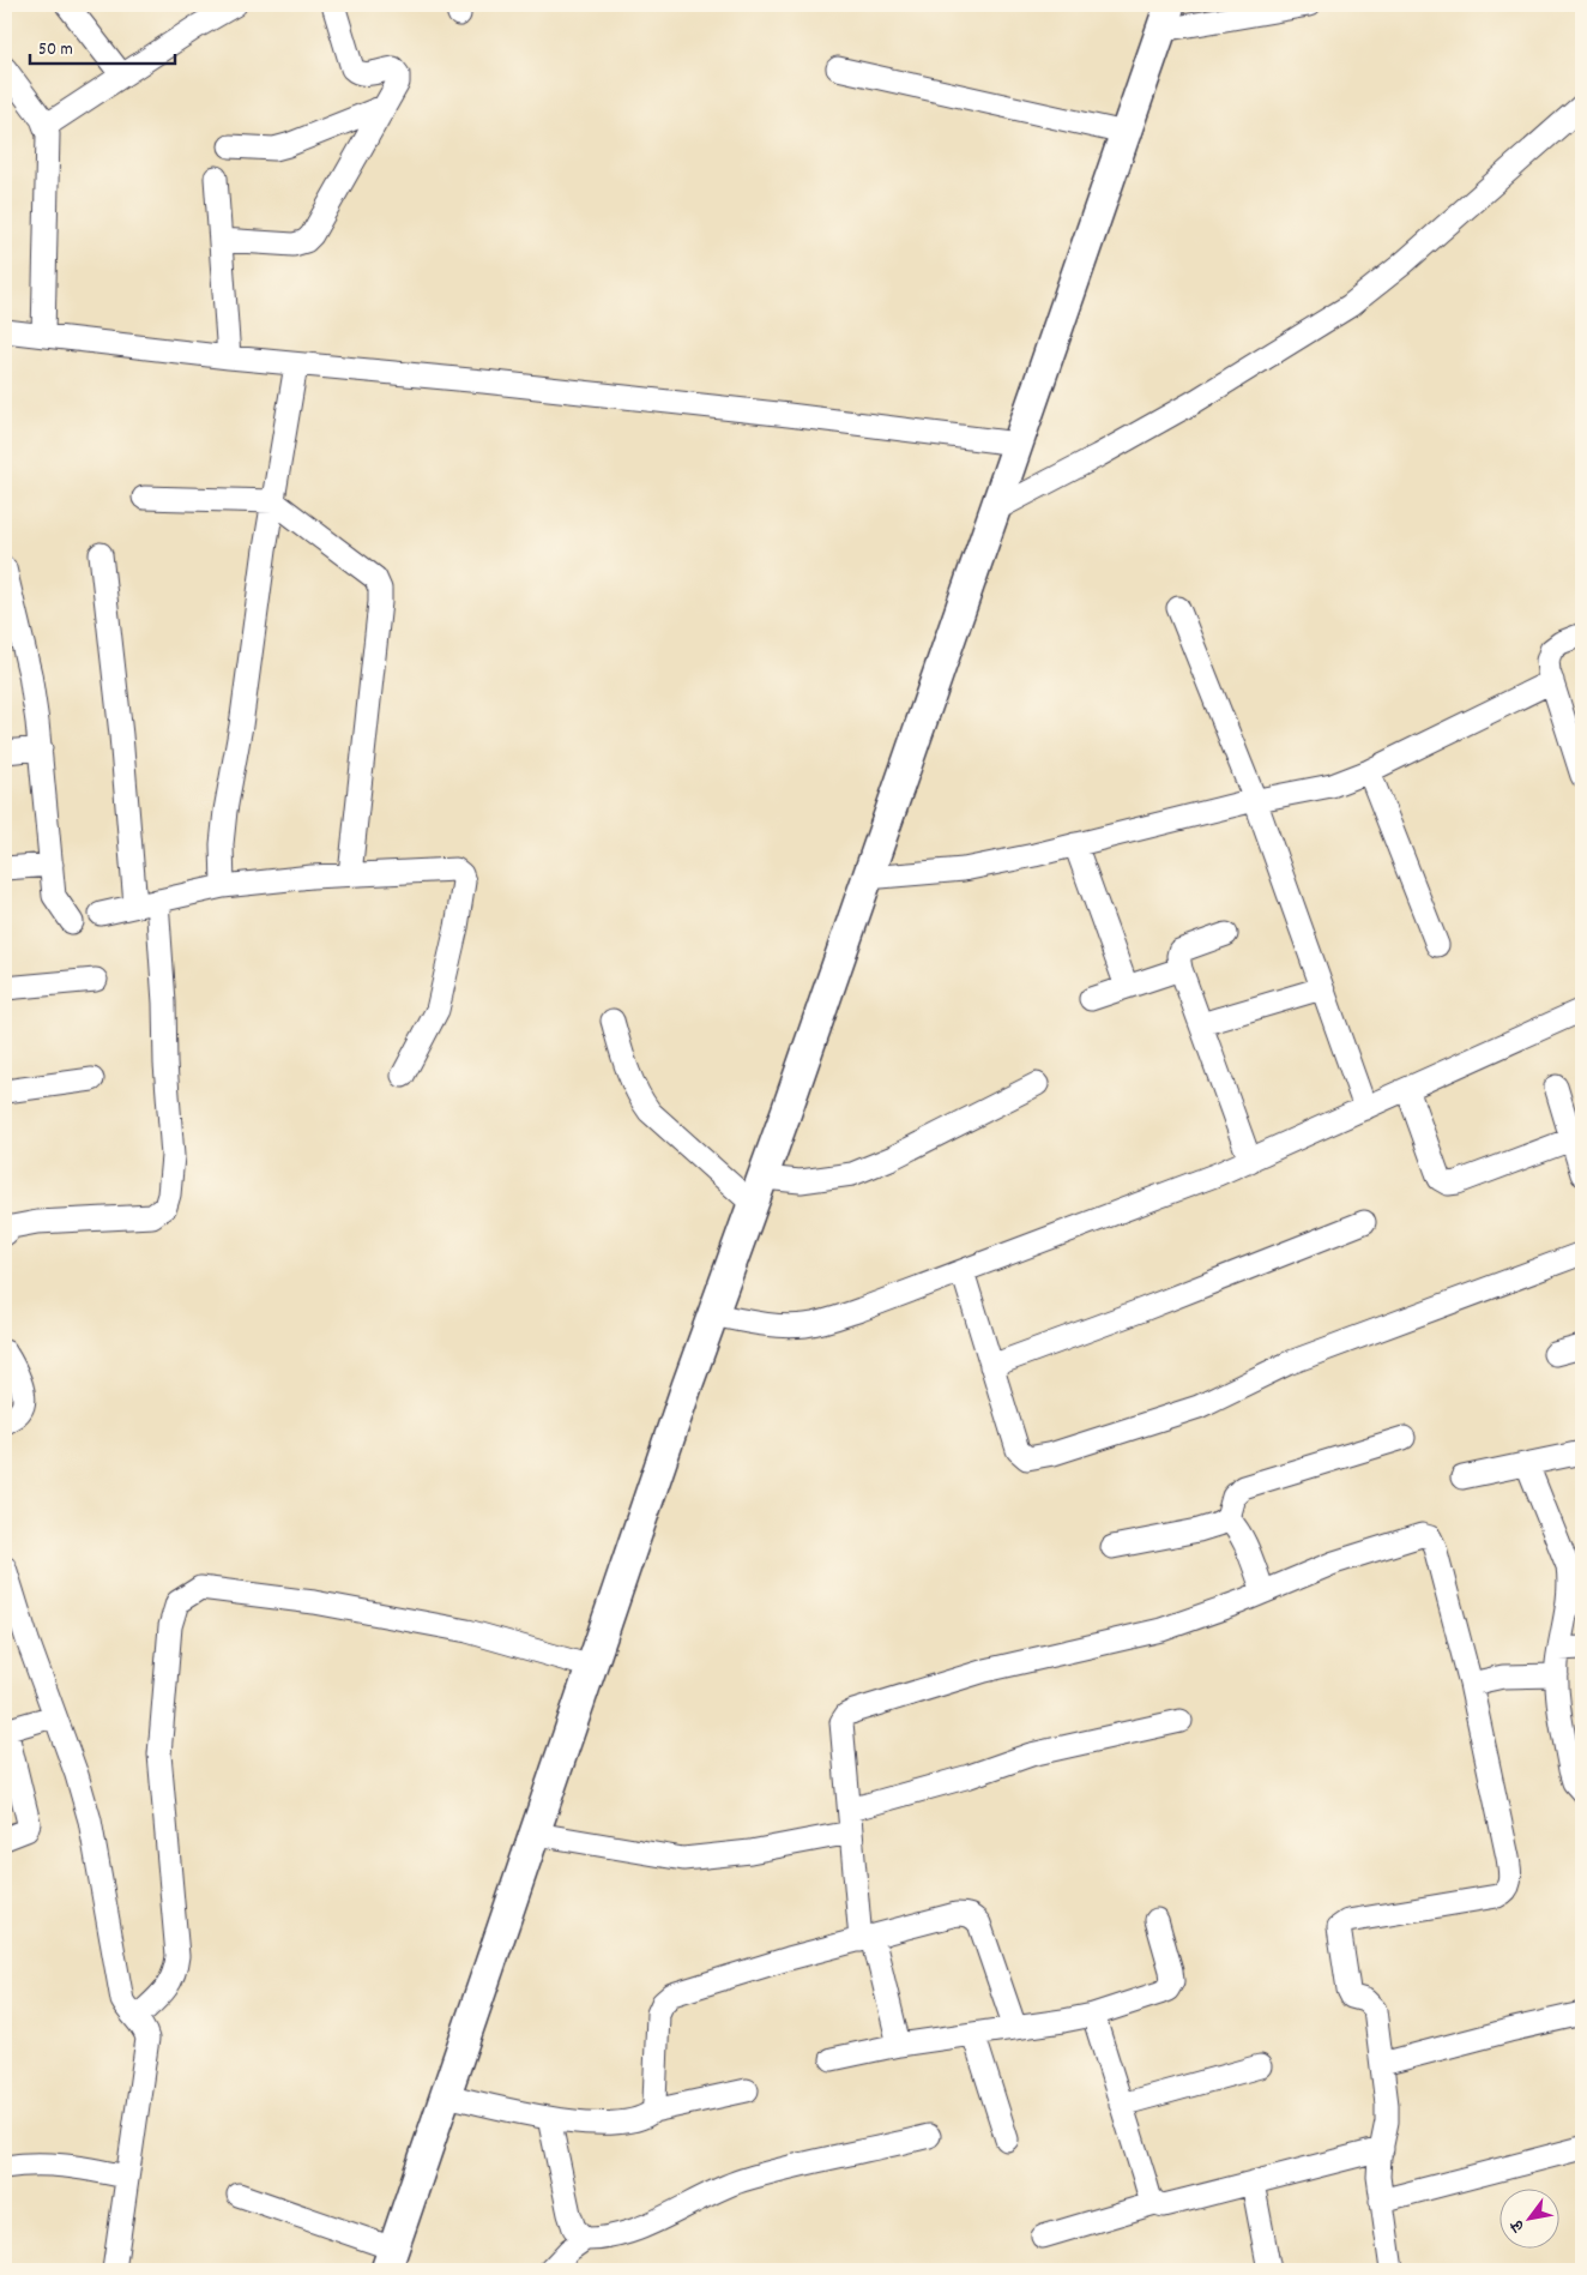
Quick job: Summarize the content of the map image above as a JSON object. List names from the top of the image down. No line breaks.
{"scale_bar":"50 m","north":"bottom left"}
